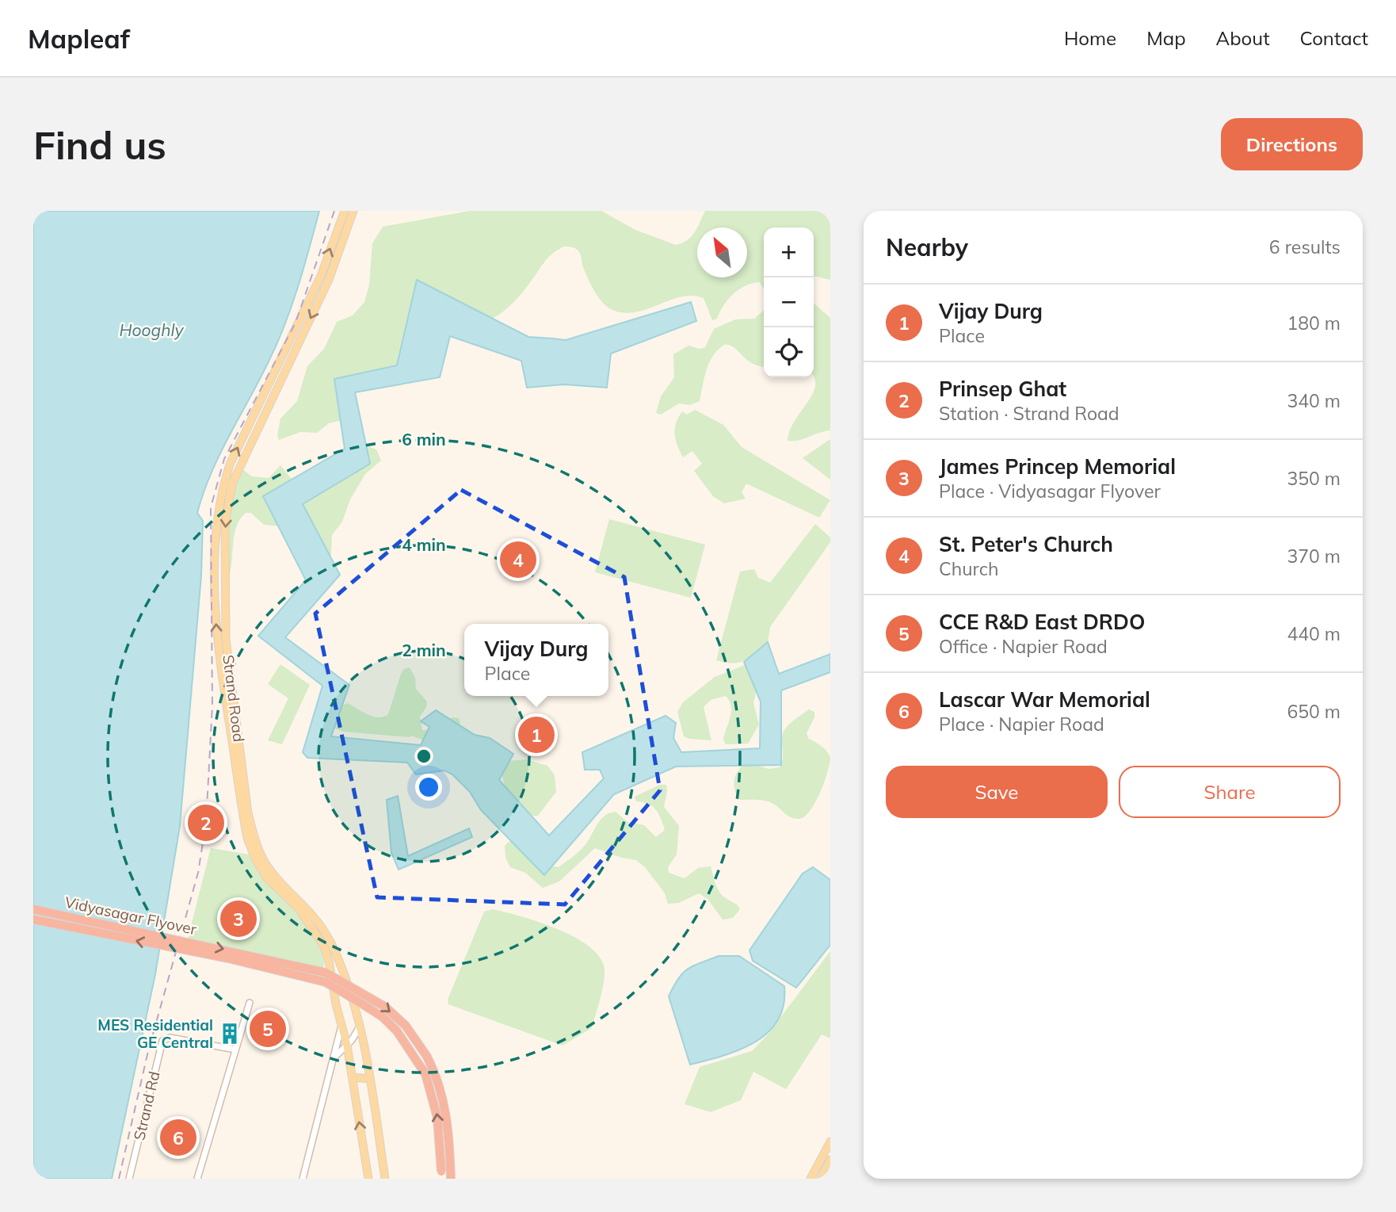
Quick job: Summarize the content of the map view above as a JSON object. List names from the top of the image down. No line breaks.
{"streets":{"highway":["Vidyasagar Flyover"],"main road":["Strand Road"],"street":["Strand Rd"]},"water":["Hooghly"],"places":{"building":["MES Residential GE Central"]},"north":"top left","page":{"header":"Mapleaf","nav":["Home","Map","About","Contact"],"buttons":["Directions",["Save","Share"]],"title":"Find us","heading":["Nearby","6 results"],"map_buttons":["+","−"],"list":[{"mark":"1","name":"Vijay Durg","note":"Place","value":"180 m"},{"mark":"2","name":"Prinsep Ghat","note":"Station · Strand Road","value":"340 m"},{"mark":"3","name":"James Princep Memorial","note":"Place · Vidyasagar Flyover","value":"350 m"},{"mark":"4","name":"St. Peter's Church","note":"Church","value":"370 m"},{"mark":"5","name":"CCE R&D East DRDO","note":"Office · Napier Road","value":"440 m"},{"mark":"6","name":"Lascar War Memorial","note":"Place · Napier Road","value":"650 m"}],"pins":["4","1","2","3","5","6"],"popup":["Vijay Durg","Place"]},"rings":["6 min","4 min","2 min"]}
